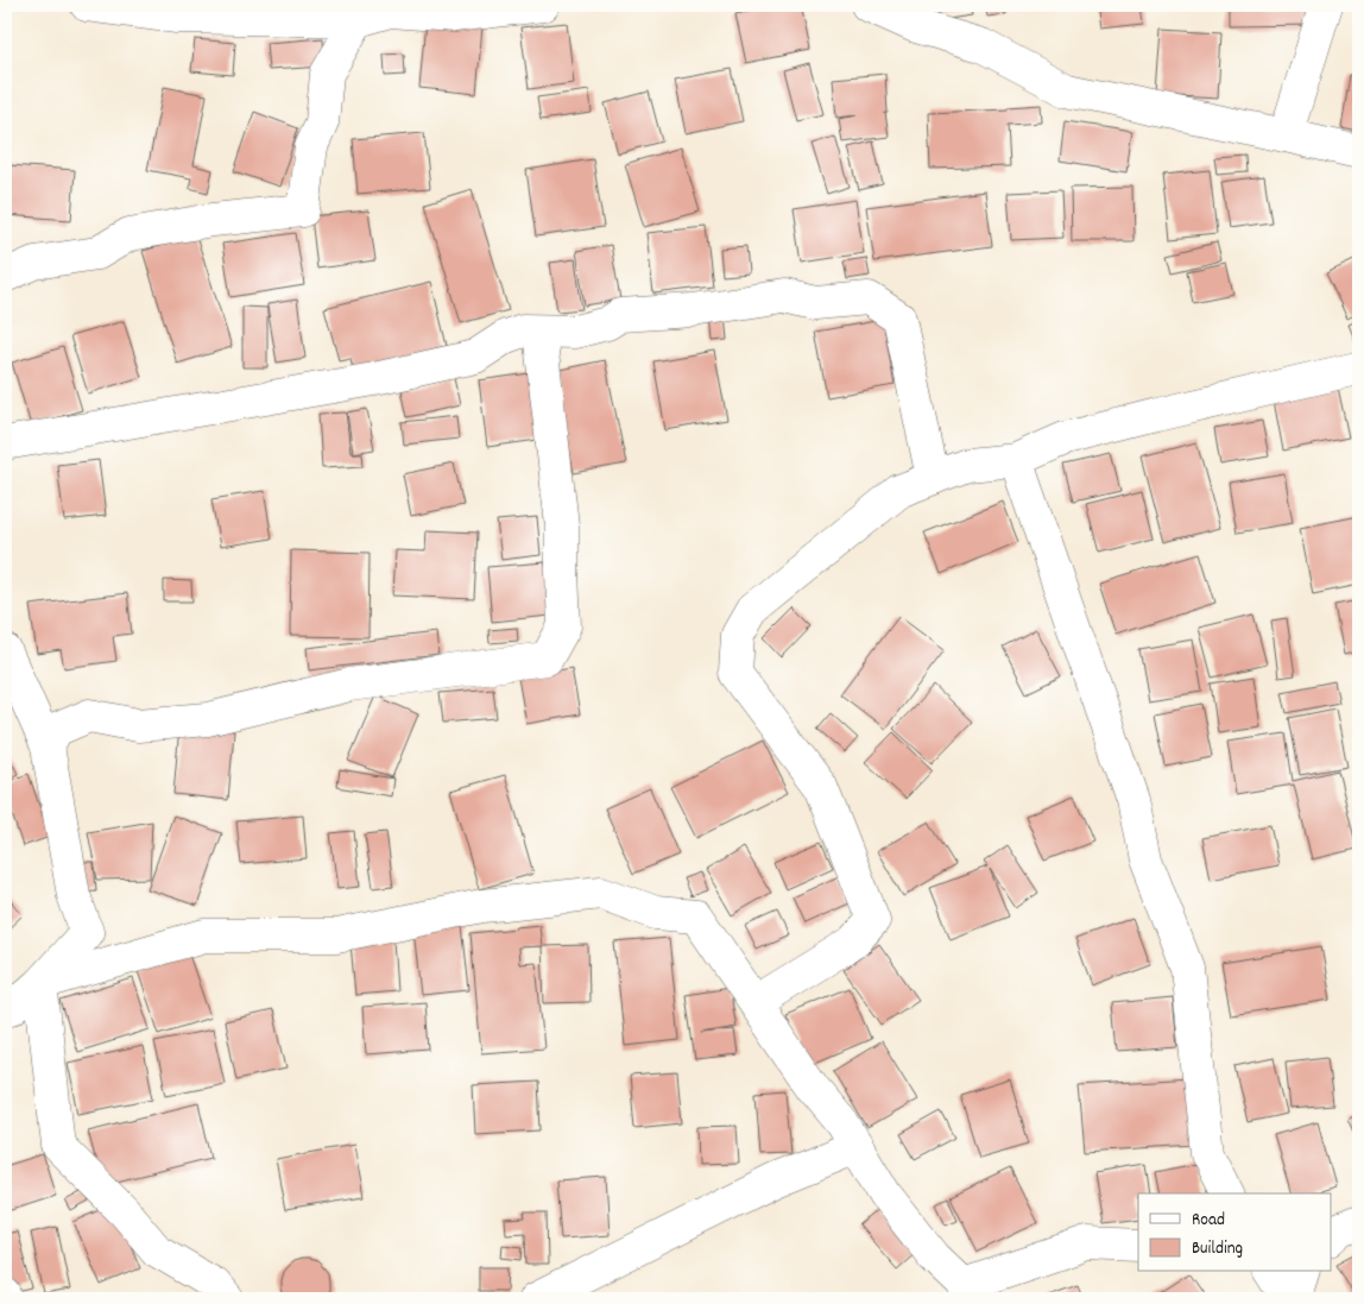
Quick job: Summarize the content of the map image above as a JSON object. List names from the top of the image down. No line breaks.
{"legend":["Road","Building"]}
